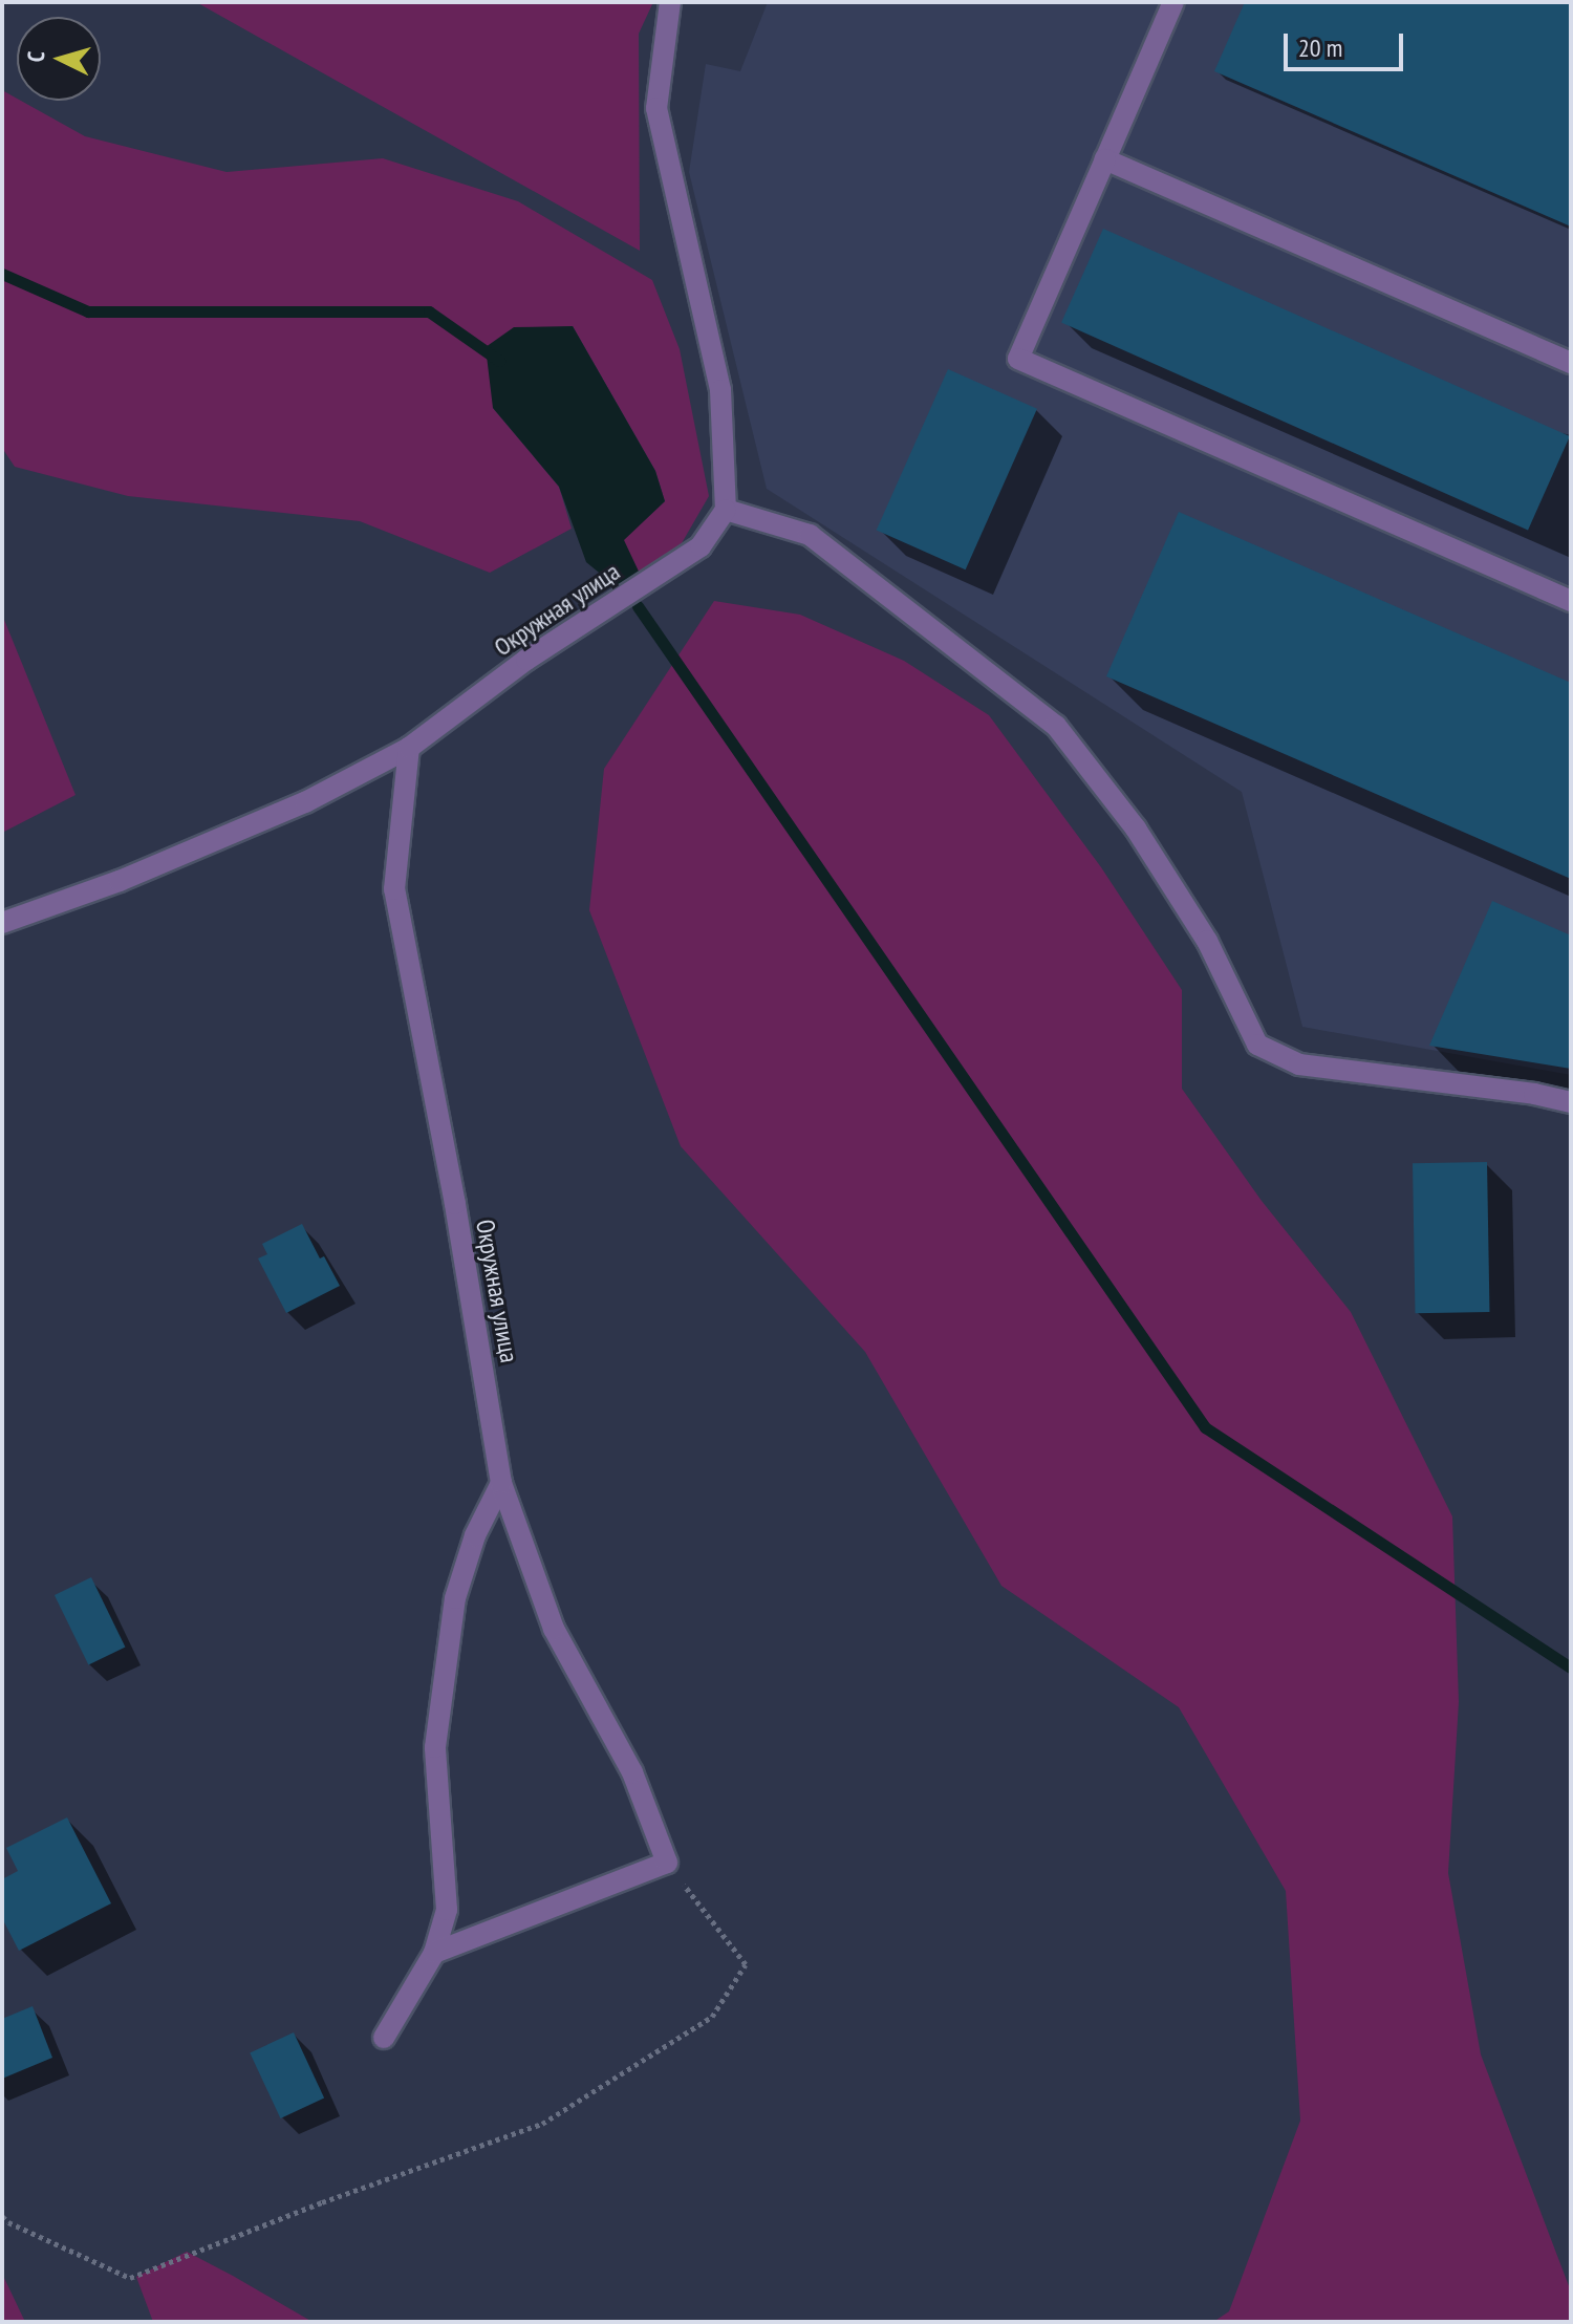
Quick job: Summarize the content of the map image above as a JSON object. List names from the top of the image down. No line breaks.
{"streets":{"street":["Окружная улица"]},"scale_bar":"20 m","north":"left"}
